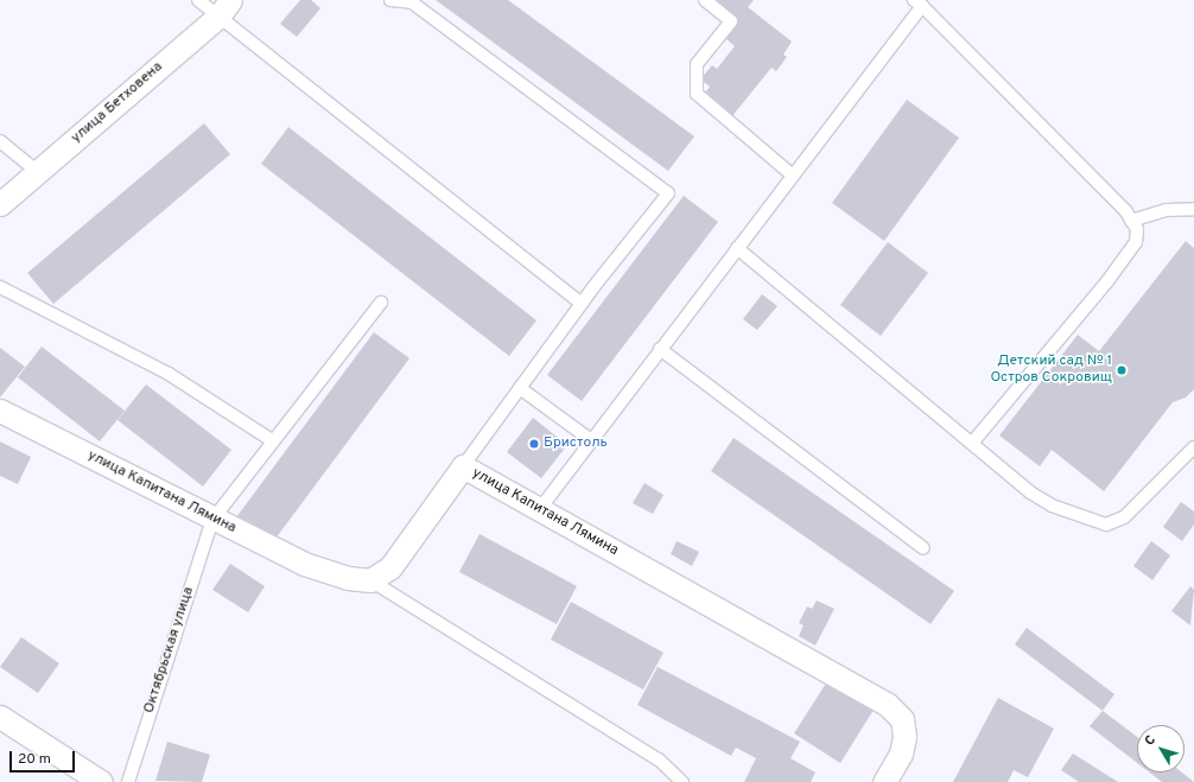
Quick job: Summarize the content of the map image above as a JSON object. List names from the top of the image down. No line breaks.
{"streets":{"street":["улица Бетховена","улица Капитана Лямина"],"lane":["Октябрьская улица"]},"crossings":[["улица Капитана Лямина","Октябрьская улица"]],"places":["Детский сад № 1 Остров Сокровищ","Бристоль"],"scale_bar":"20 m","north":"top left"}
